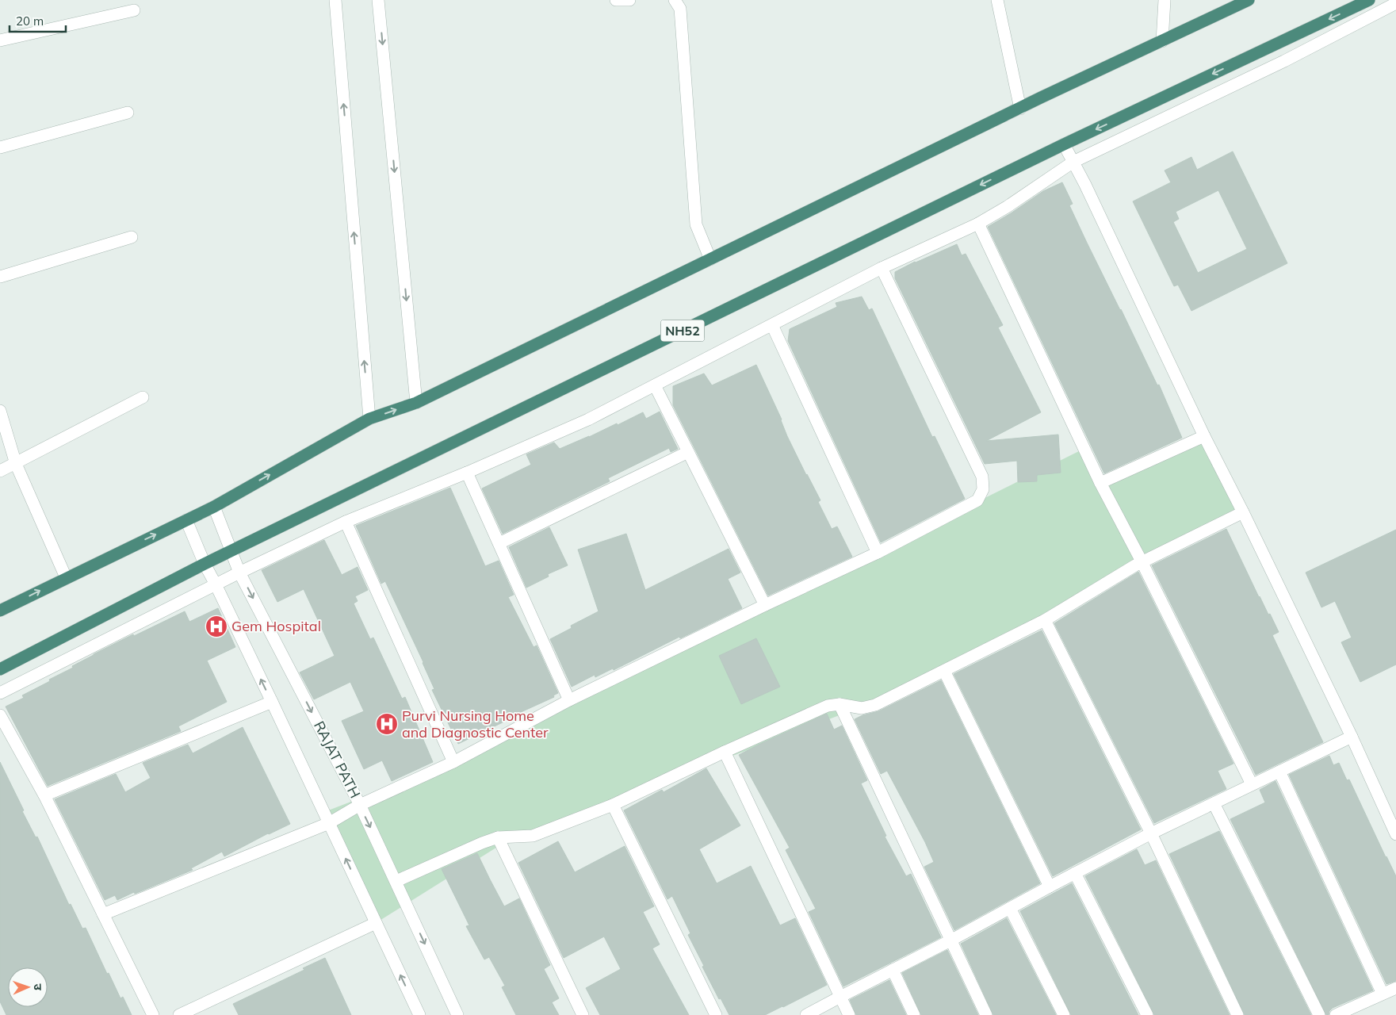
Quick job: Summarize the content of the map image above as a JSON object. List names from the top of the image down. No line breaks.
{"streets":{"highway":["NH52"],"street":["RAJAT PATH"]},"crossings":[["NH52","RAJAT PATH"]],"places":{"hospital":["Gem Hospital","Purvi Nursing Home and Diagnostic Center"]},"scale_bar":"20 m","north":"right"}
